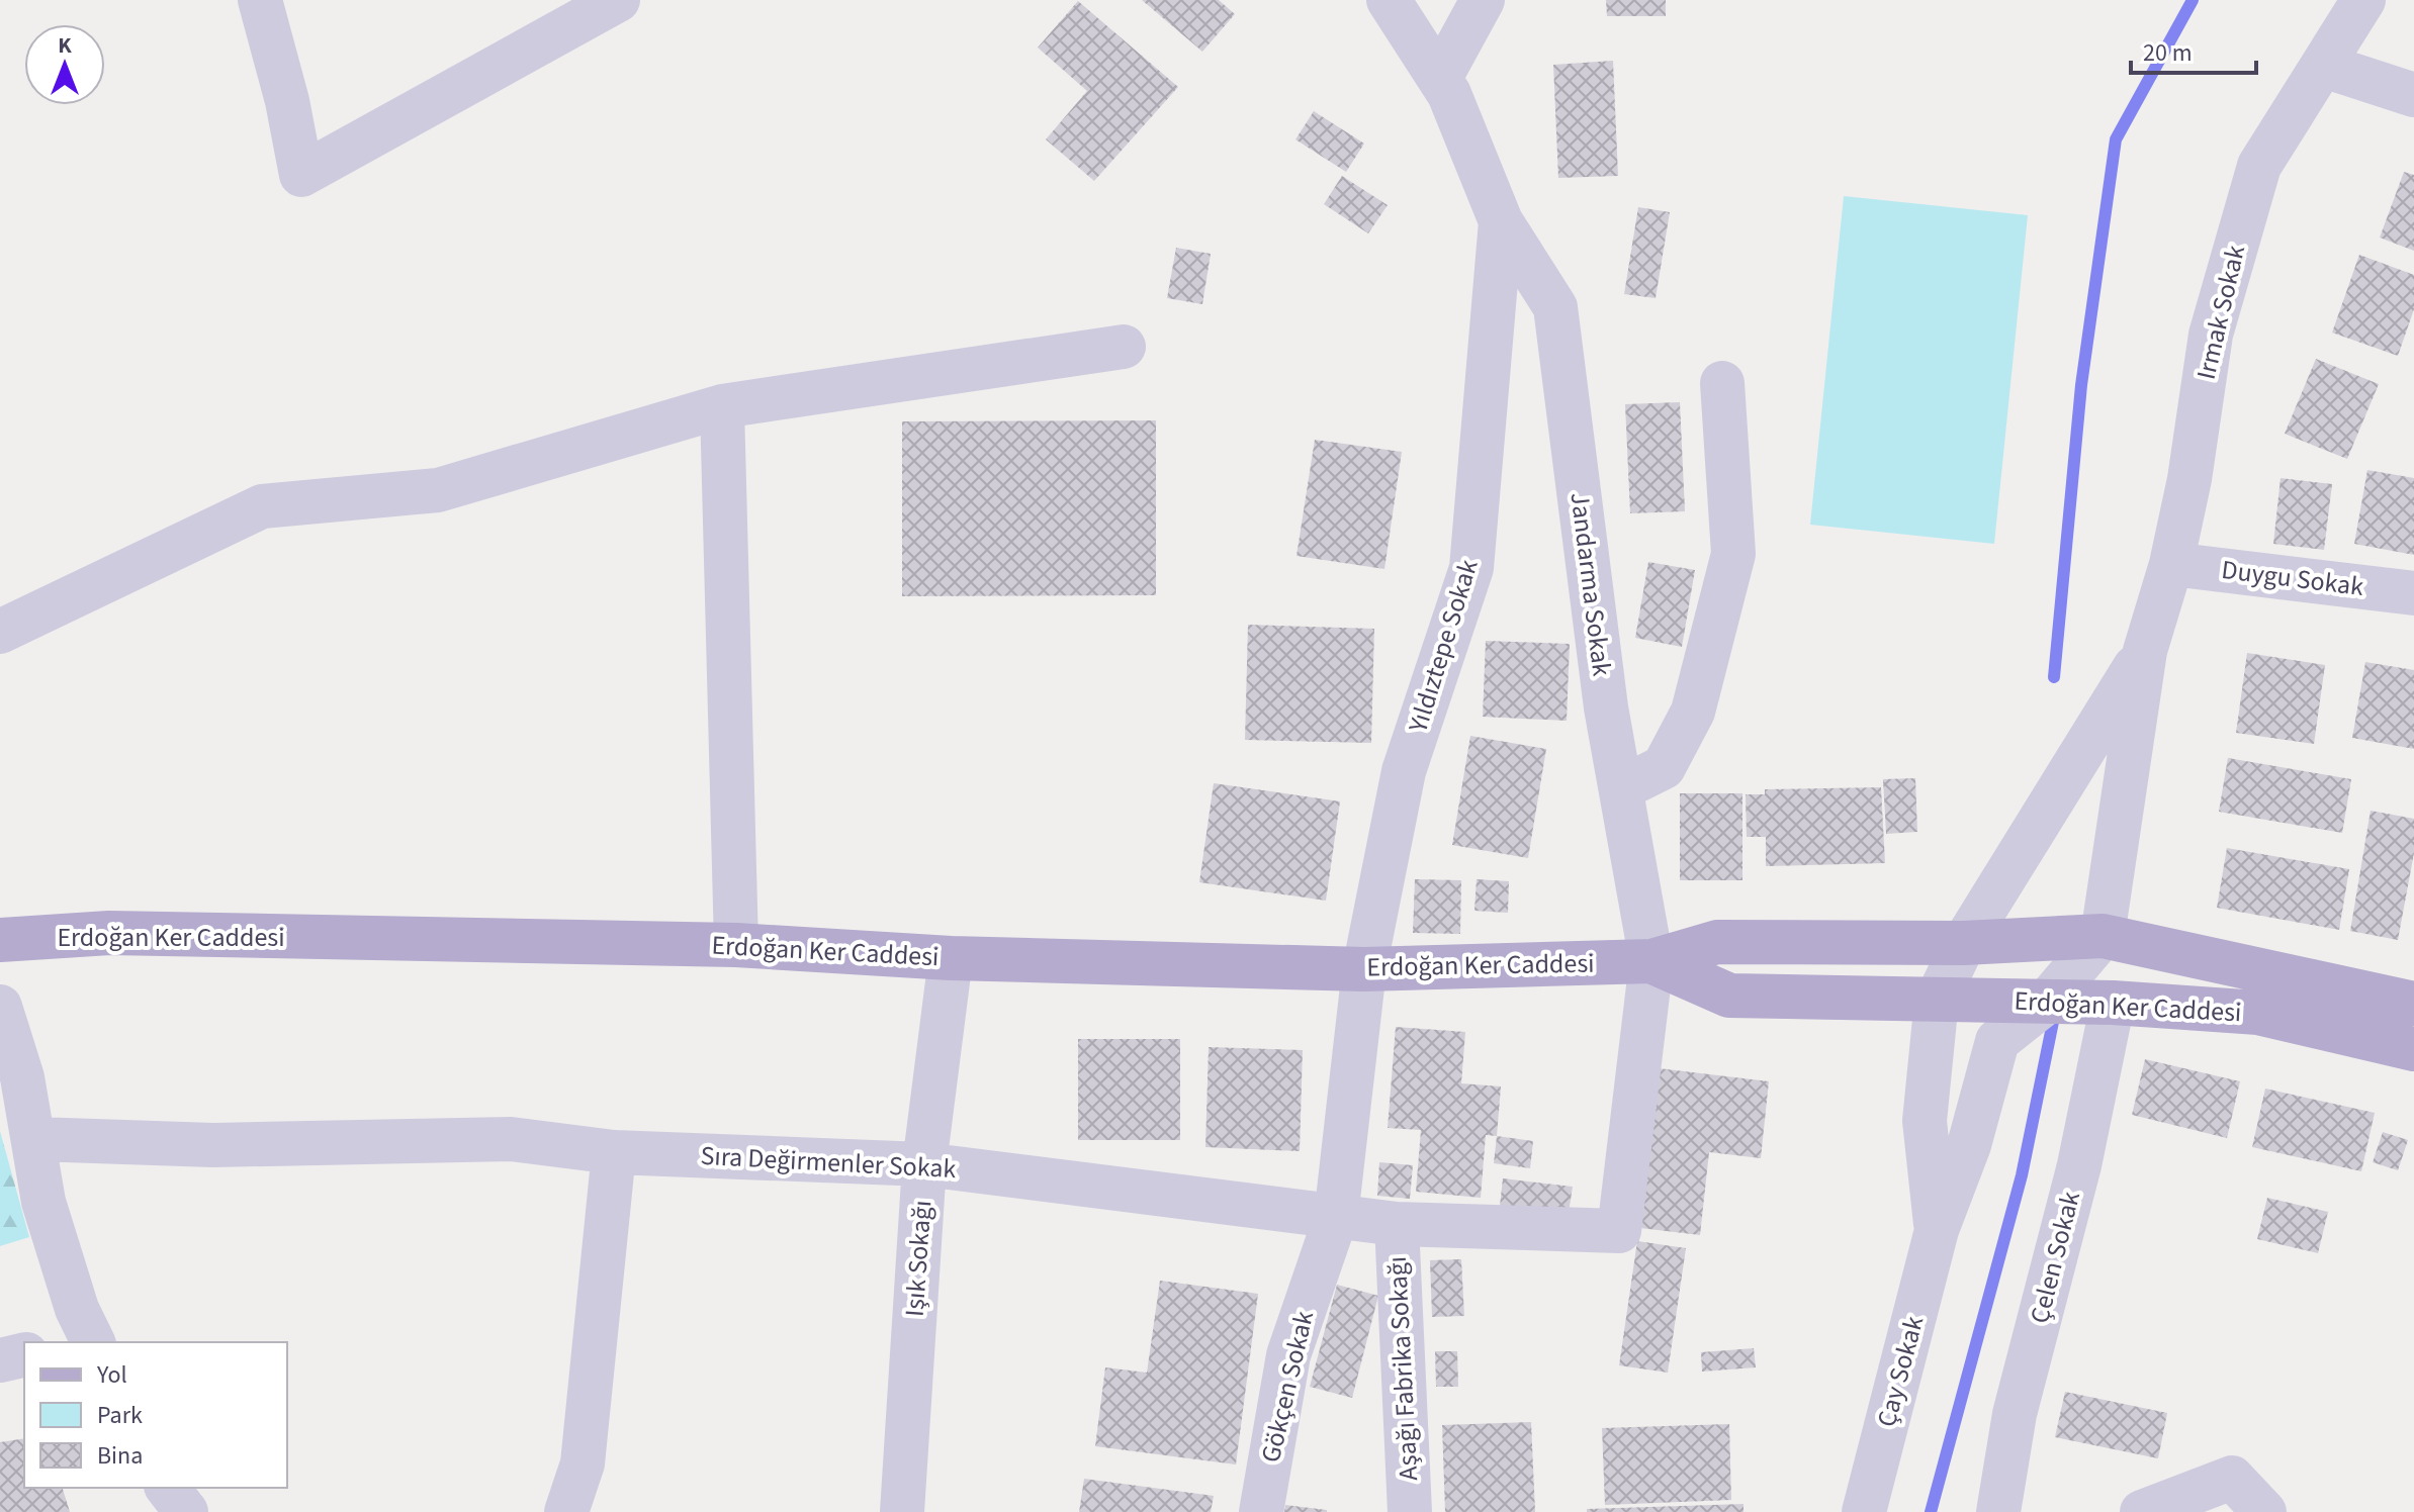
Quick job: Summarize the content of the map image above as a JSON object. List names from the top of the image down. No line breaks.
{"streets":{"main road":["Erdoğan Ker Caddesi"],"street":["Irmak Sokak","Duygu Sokak","Jandarma Sokak","Yıldıztepe Sokak","Sıra Değirmenler Sokak","Çelen Sokak","Işık Sokağı","Aşağı Fabrika Sokağı","Çay Sokak","Gökçen Sokak"]},"crossings":[["Irmak Sokak","Duygu Sokak"],["Jandarma Sokak","Yıldıztepe Sokak"],["Jandarma Sokak","Erdoğan Ker Caddesi"],["Jandarma Sokak","Sıra Değirmenler Sokak"],["Yıldıztepe Sokak","Erdoğan Ker Caddesi"],["Yıldıztepe Sokak","Sıra Değirmenler Sokak"],["Yıldıztepe Sokak","Gökçen Sokak"],["Erdoğan Ker Caddesi","Çelen Sokak"],["Erdoğan Ker Caddesi","Işık Sokağı"],["Sıra Değirmenler Sokak","Işık Sokağı"],["Sıra Değirmenler Sokak","Aşağı Fabrika Sokağı"],["Sıra Değirmenler Sokak","Gökçen Sokak"]],"legend":["Yol","Park","Bina"],"scale_bar":"20 m","north":"top"}
